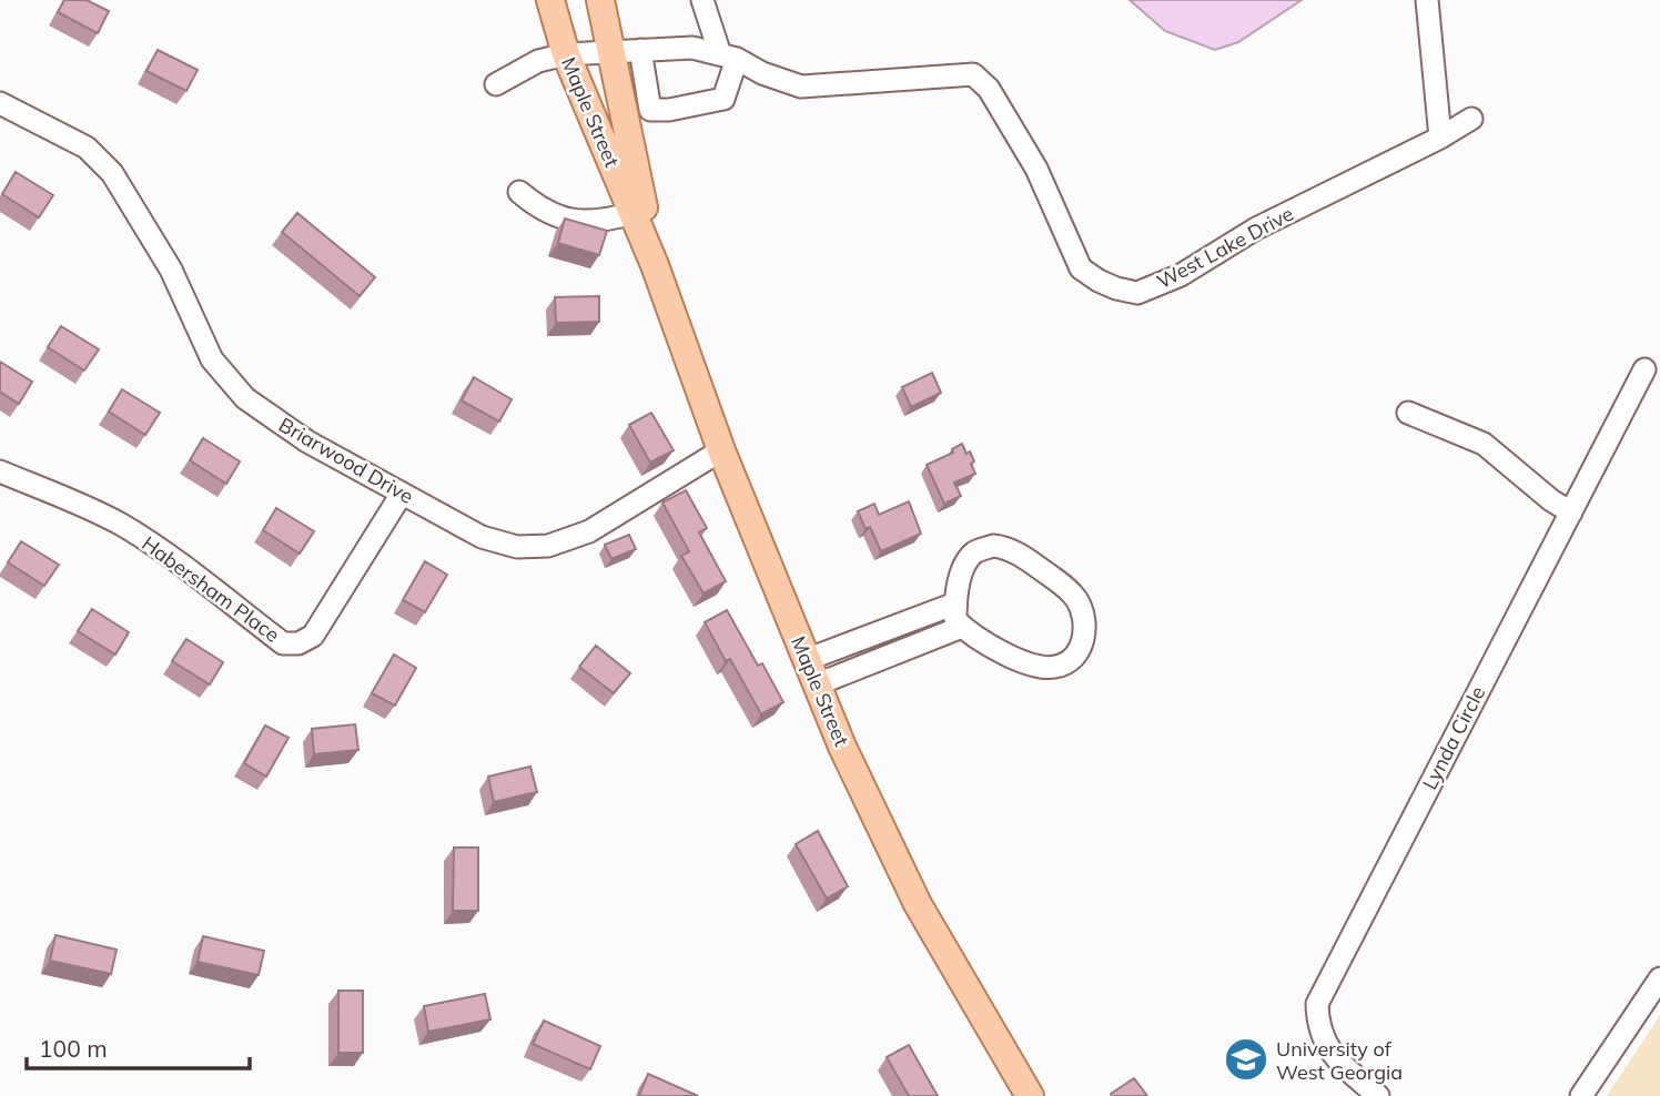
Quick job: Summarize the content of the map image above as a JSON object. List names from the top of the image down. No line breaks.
{"streets":{"main road":["Maple Street"],"street":["West Lake Drive","Briarwood Drive","Habersham Place","Lynda Circle"]},"crossings":[["Maple Street","West Lake Drive"],["Maple Street","Briarwood Drive"],["Briarwood Drive","Habersham Place"]],"places":{"school or university":["University of West Georgia"]},"scale_bar":"100 m"}
